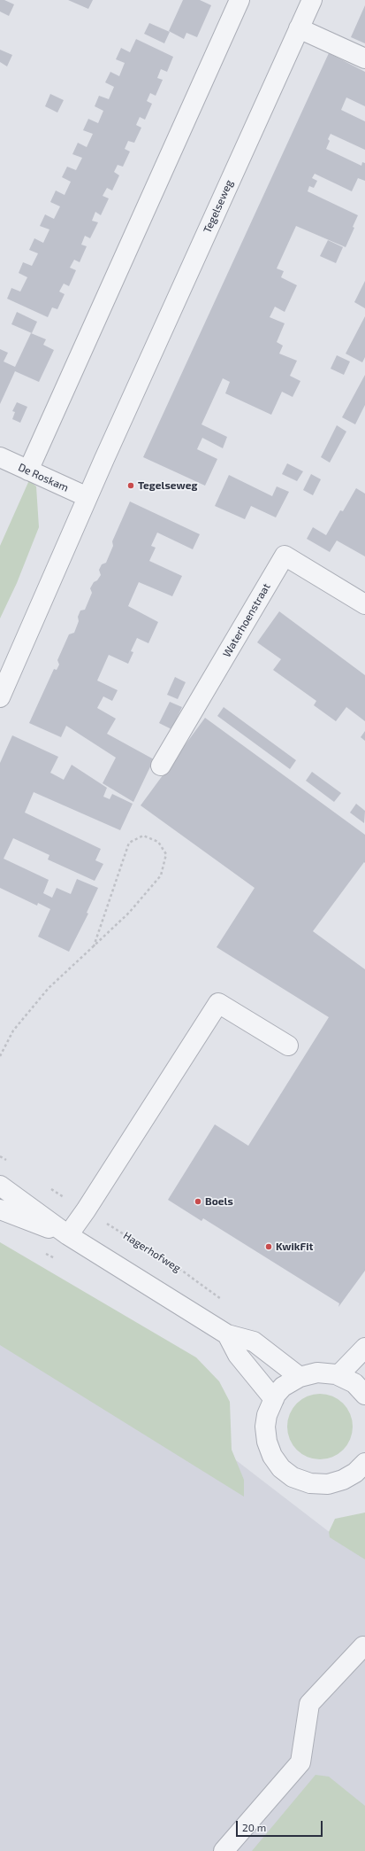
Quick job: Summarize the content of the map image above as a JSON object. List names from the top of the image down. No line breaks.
{"streets":{"street":["Tegelseweg","De Roskam","Waterhoenstraat"],"path":["Hagerhofweg"]},"crossings":[["Tegelseweg","De Roskam"]],"places":["Tegelseweg","Boels","KwikFit"],"scale_bar":"20 m"}
